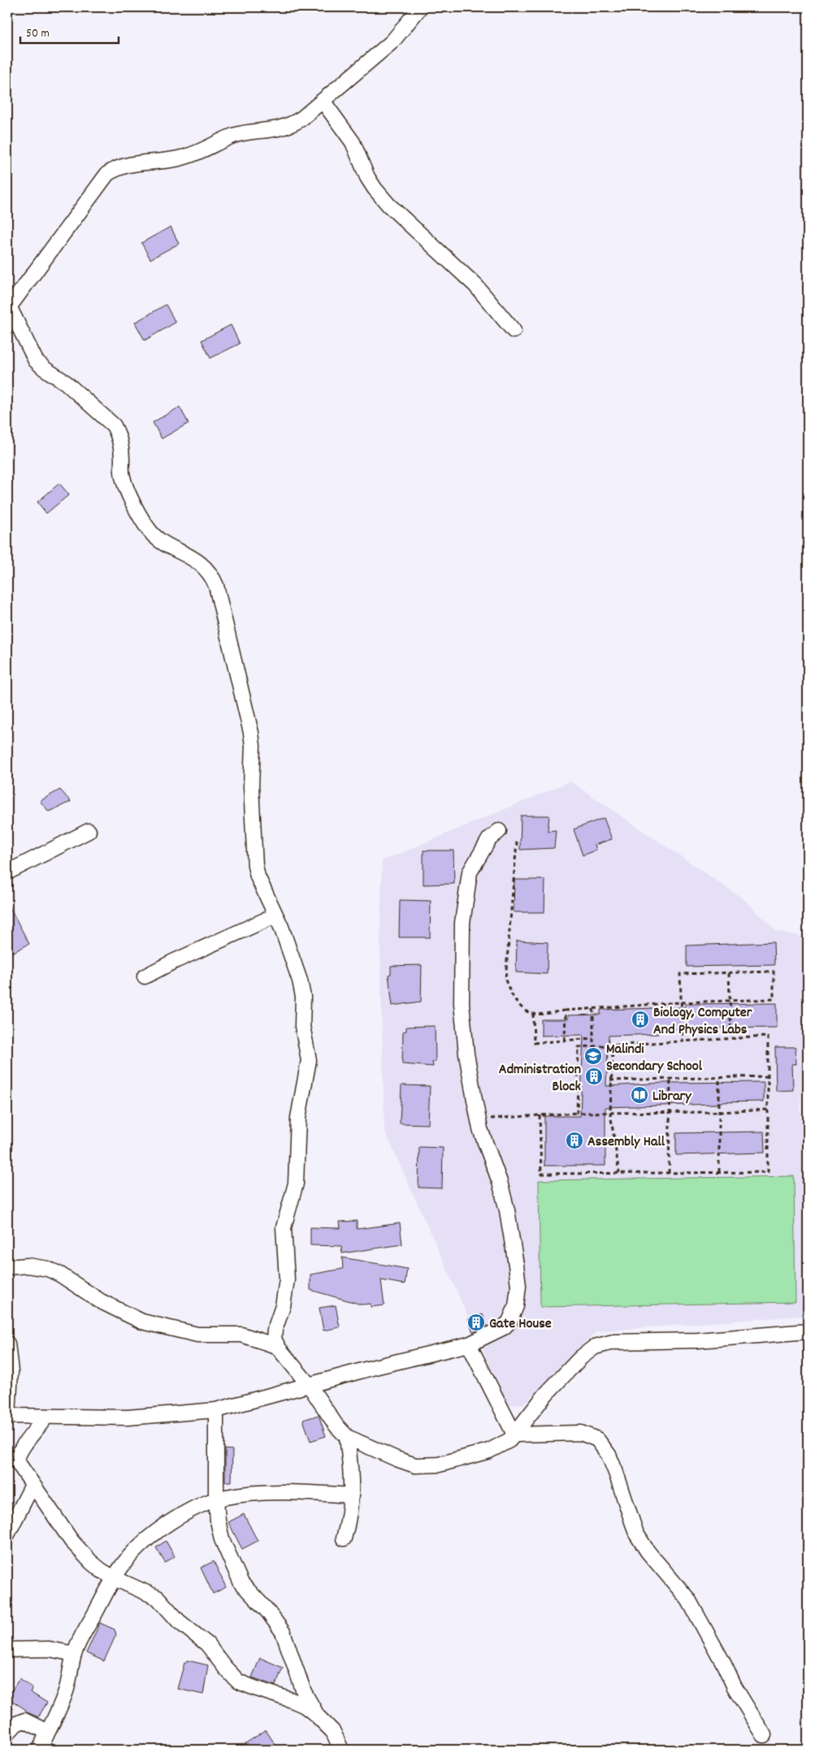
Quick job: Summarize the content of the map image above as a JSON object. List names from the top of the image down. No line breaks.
{"places":{"building":["Biology, Computer And Physics Labs","Administration Block","Assembly Hall","Gate House"],"school or university":["Malindi Secondary School"],"library":["Library"]},"scale_bar":"50 m"}
